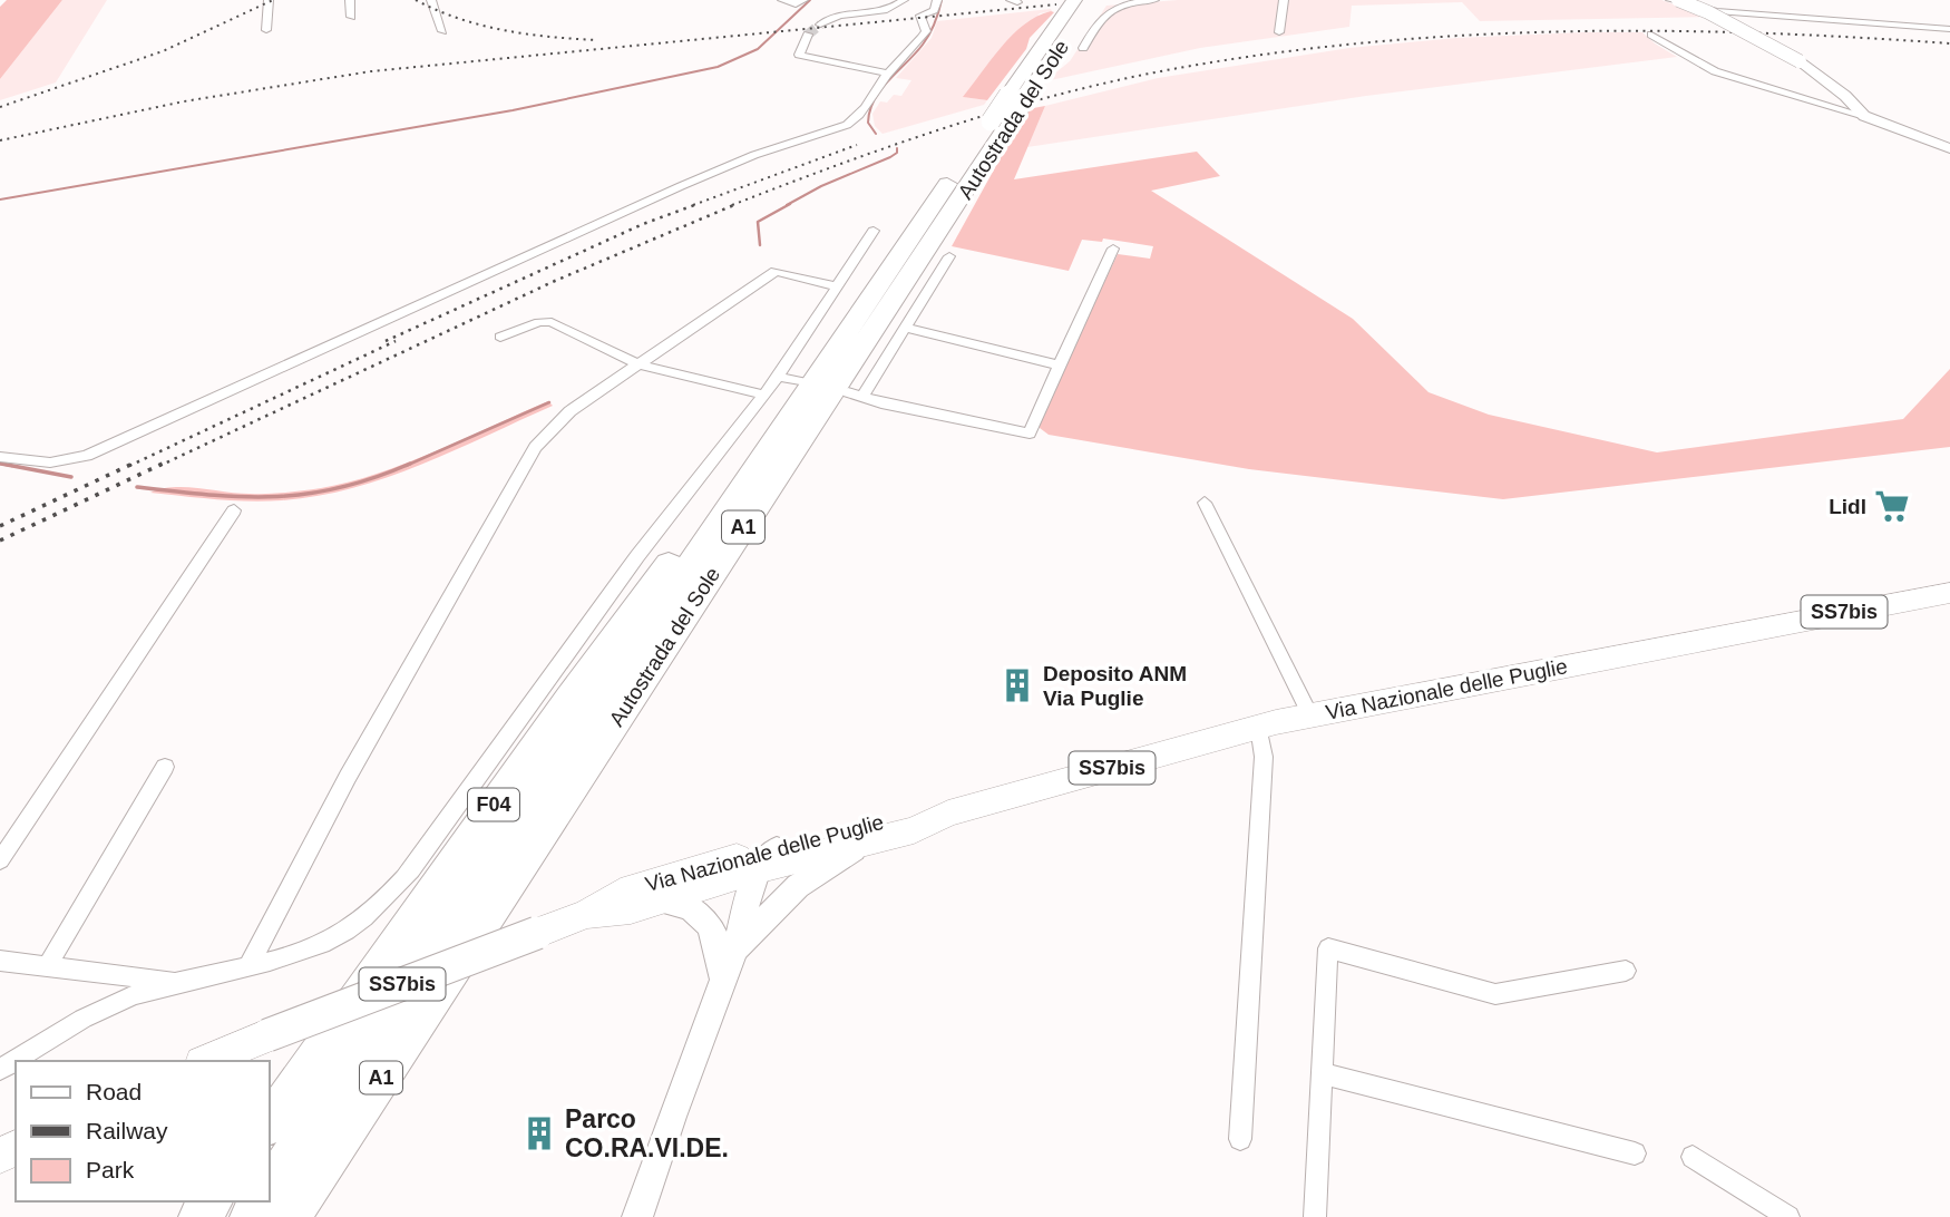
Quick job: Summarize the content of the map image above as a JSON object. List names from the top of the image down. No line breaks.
{"streets":{"highway":["Autostrada del Sole","A1","F04"],"main road":["SS7bis","Via Nazionale delle Puglie"]},"crossings":[["Autostrada del Sole","F04"]],"places":{"supermarket":["Lidl"],"building":["Deposito ANM Via Puglie","Parco CO.RA.VI.DE."]},"legend":["Road","Railway","Park"]}
